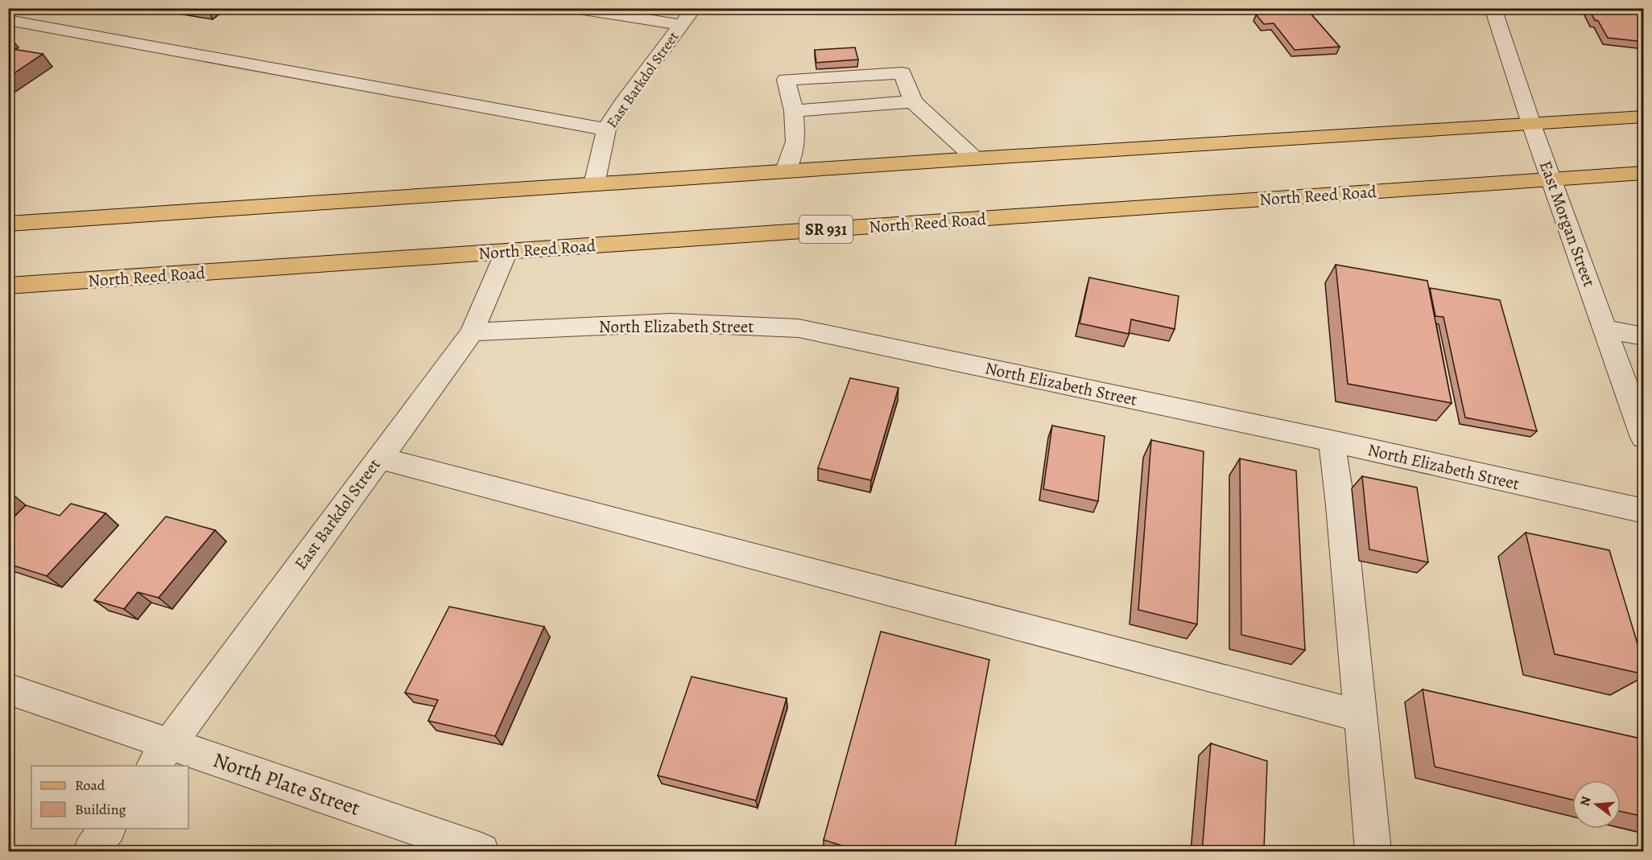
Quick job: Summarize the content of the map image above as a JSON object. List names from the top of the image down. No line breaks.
{"streets":{"main road":["North Reed Road","SR 931"],"street":["East Barkdol Street","East Morgan Street","North Elizabeth Street","North Plate Street"]},"crossings":[["East Barkdol Street","North Reed Road"],["East Barkdol Street","North Elizabeth Street"],["East Barkdol Street","North Plate Street"],["North Reed Road","East Morgan Street"]],"legend":["Road","Building"],"north":"left"}
